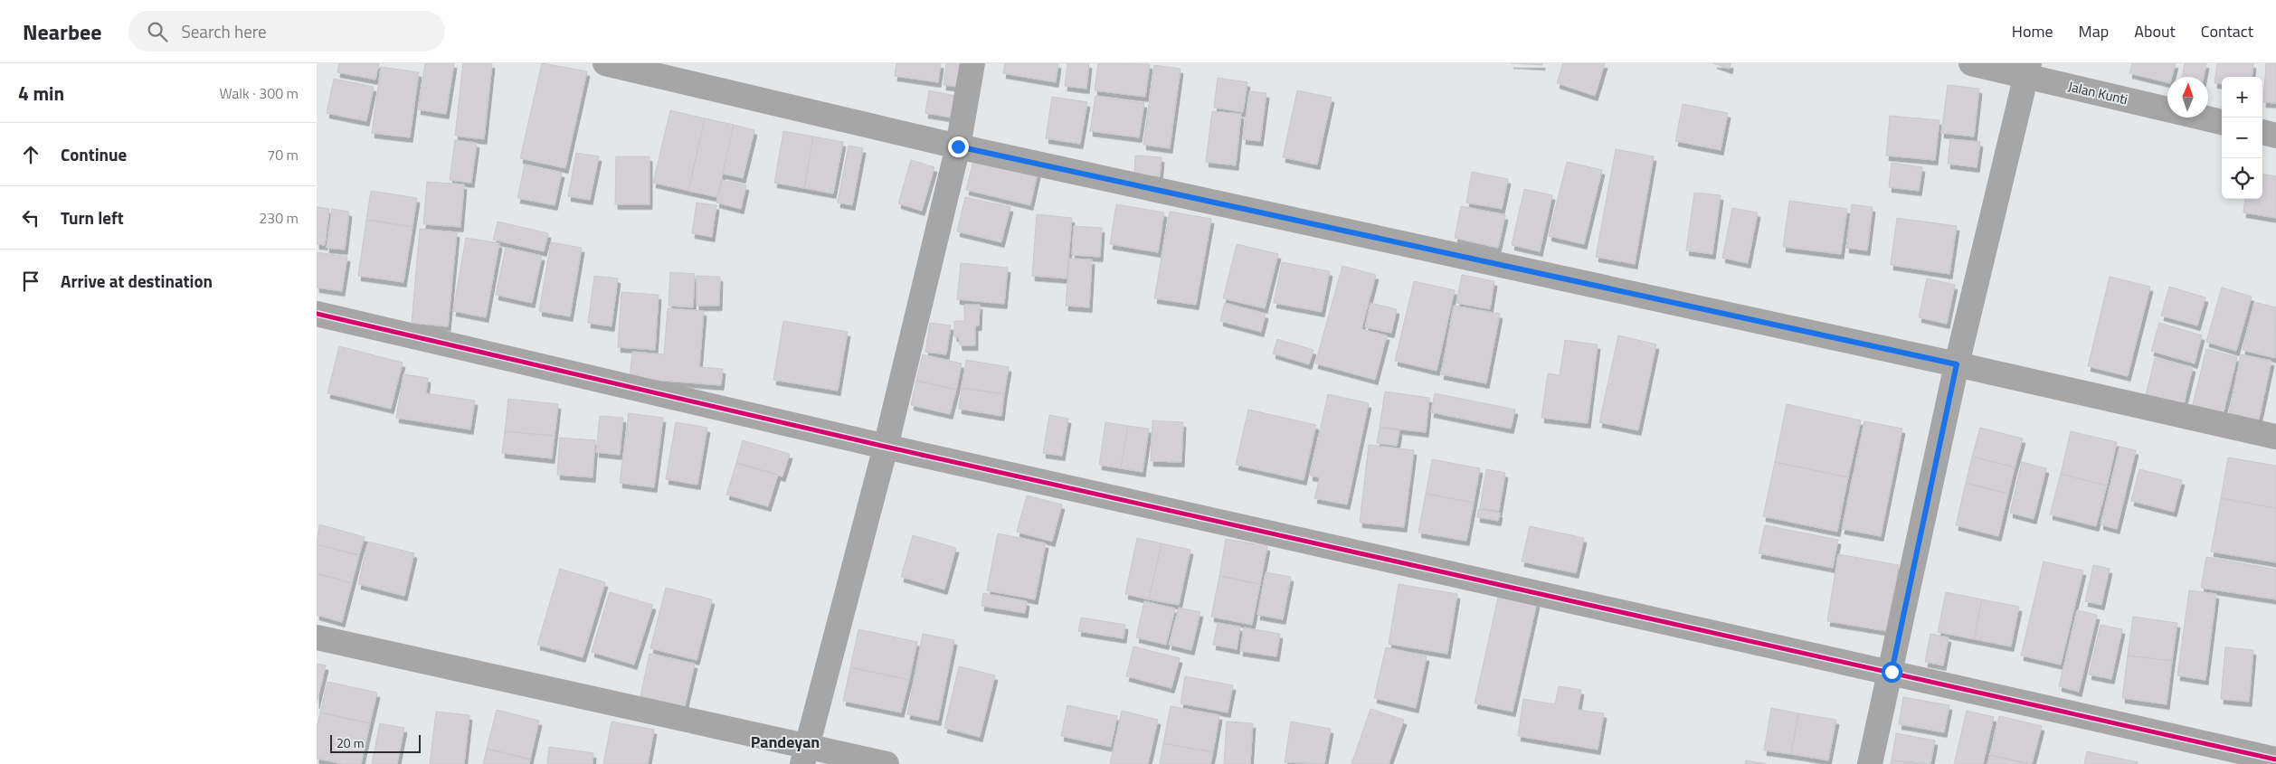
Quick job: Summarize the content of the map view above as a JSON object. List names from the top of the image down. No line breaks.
{"streets":{"street":["Jalan Kunti"]},"districts":["Pandeyan"],"scale_bar":"20 m","north":"top","page":{"header":"Nearbee","search":"Search here","nav":["Home","Map","About","Contact"],"heading":["4 min","Walk · 300 m"],"map_buttons":["+","−"],"list":[["Continue","70 m"],["Turn left","230 m"],"Arrive at destination"],"scale":"20 m"}}
